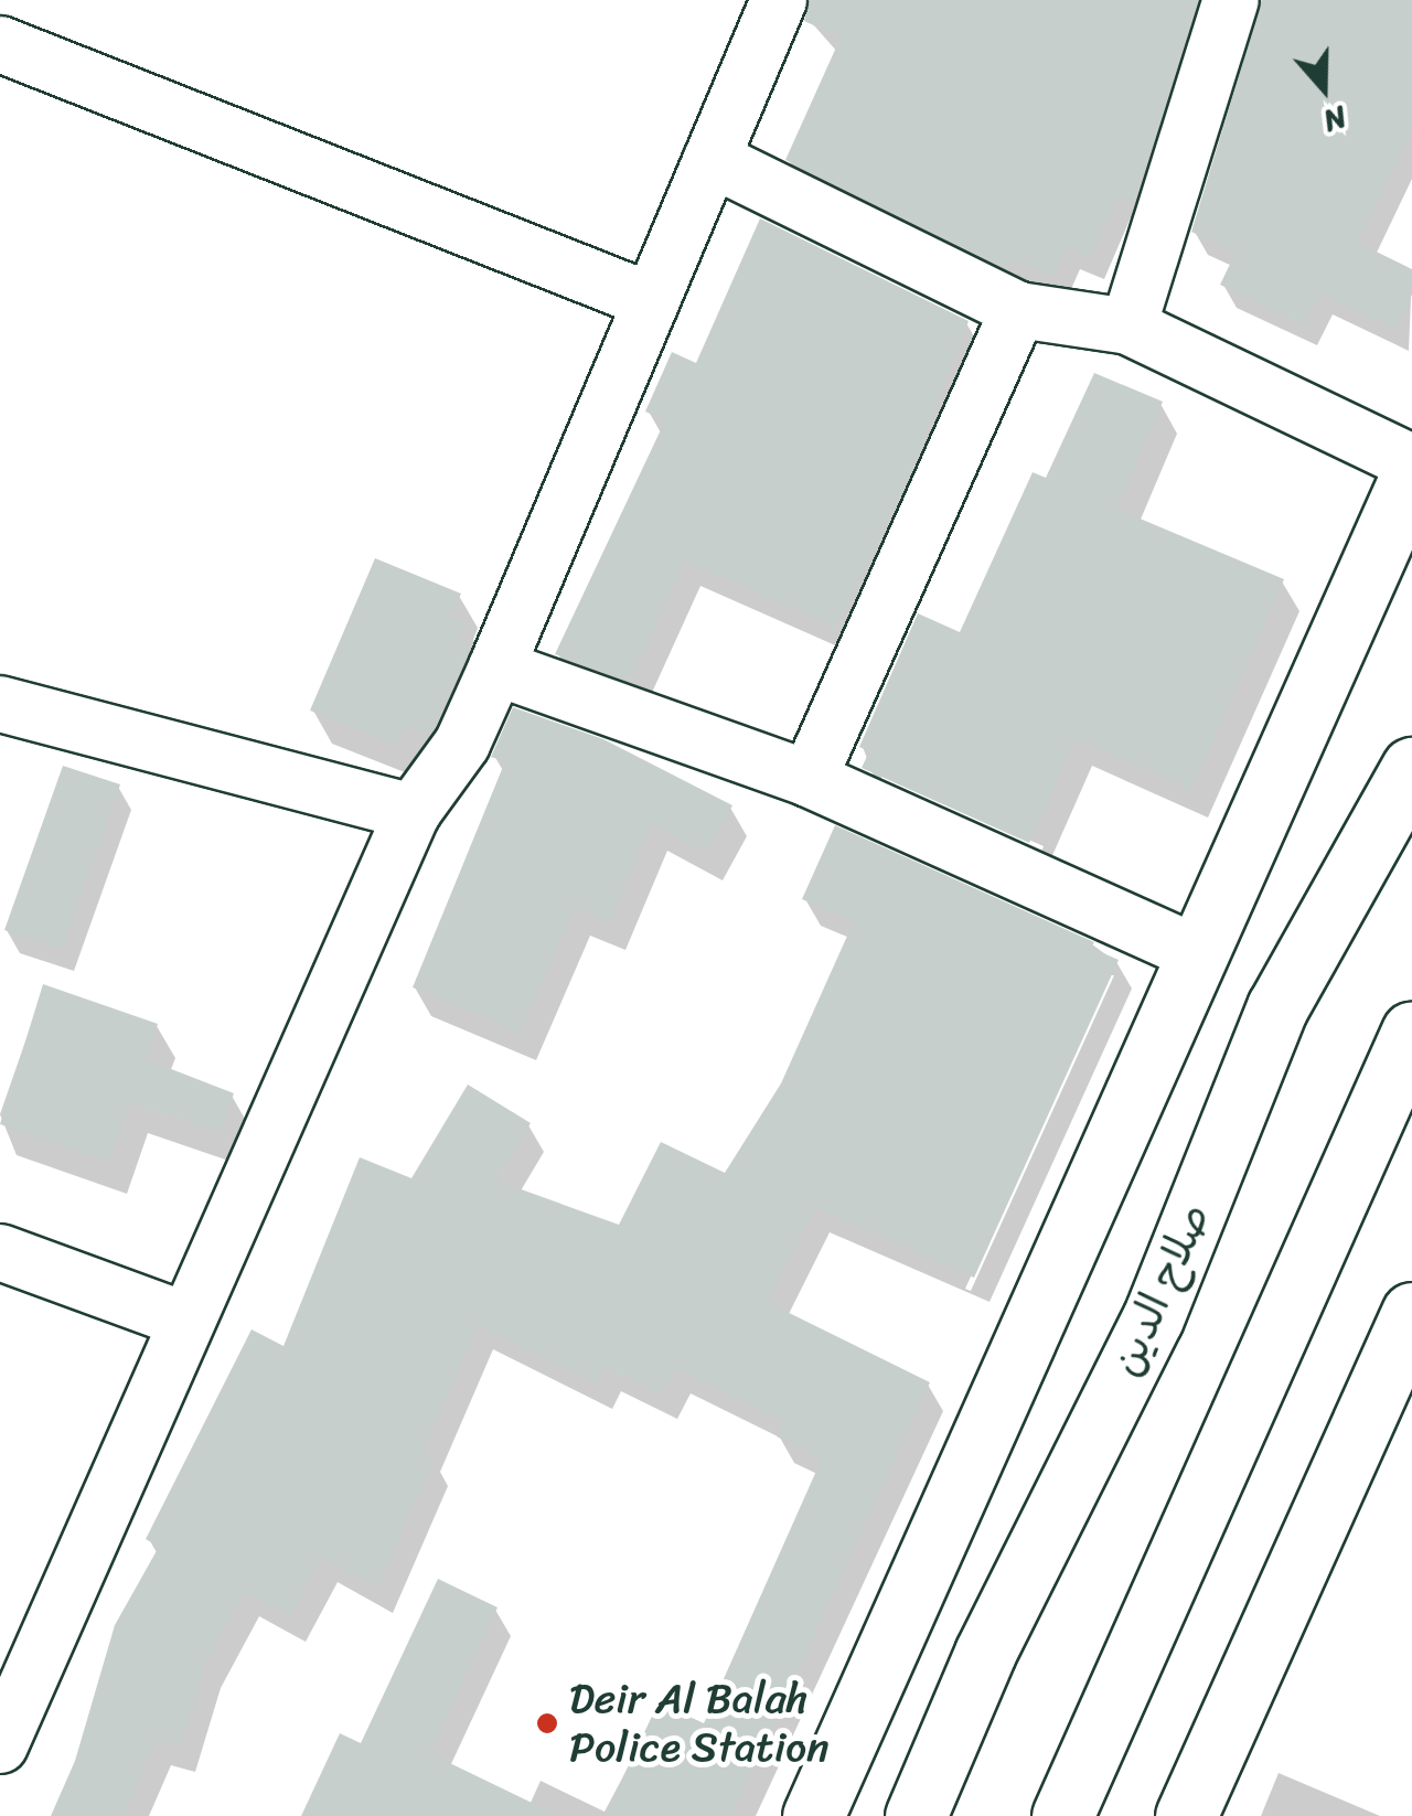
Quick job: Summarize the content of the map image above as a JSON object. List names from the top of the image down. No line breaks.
{"streets":{"main road":["صلاح الدين"]},"places":["Deir Al Balah Police Station"],"north":"bottom"}
